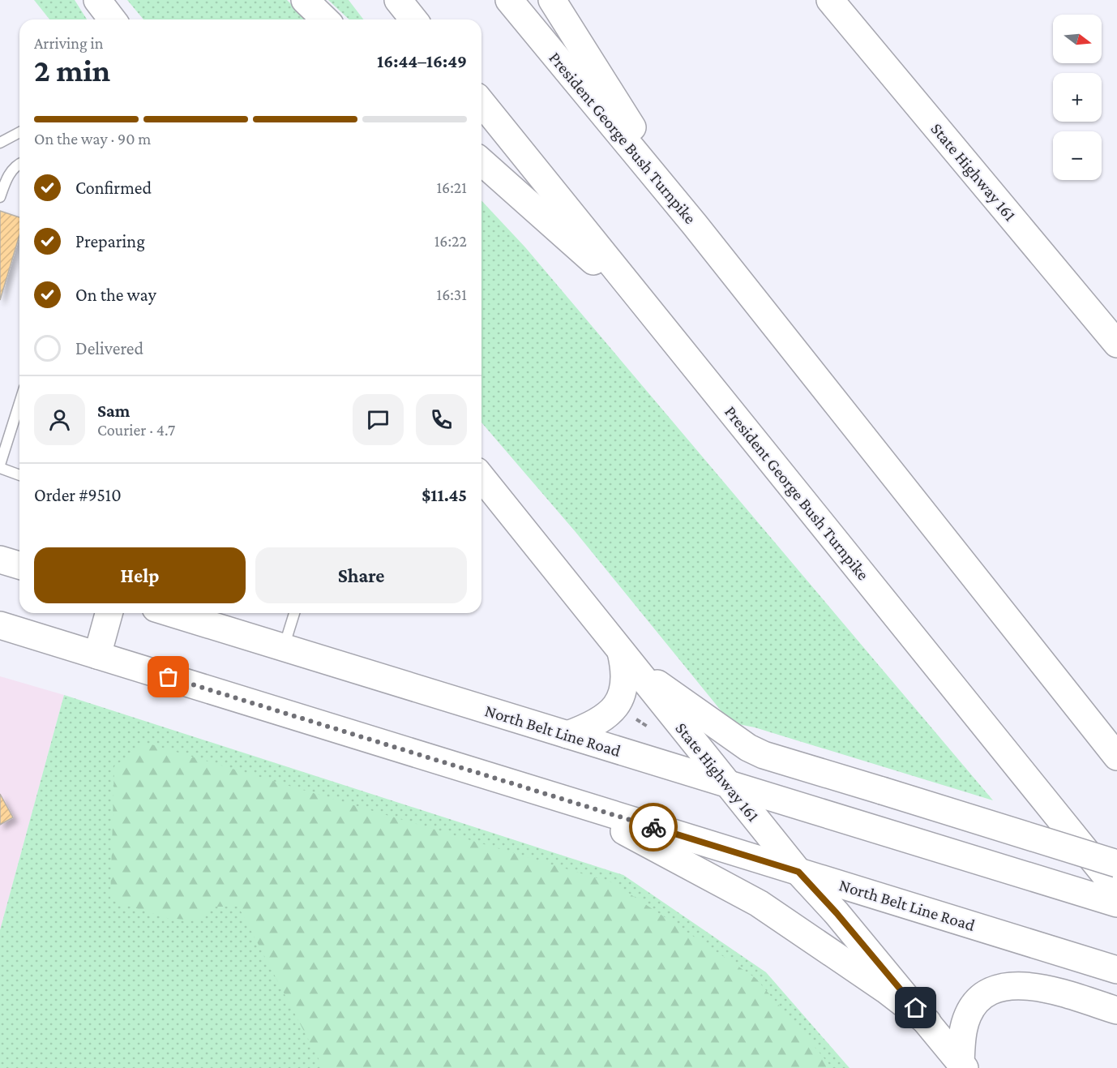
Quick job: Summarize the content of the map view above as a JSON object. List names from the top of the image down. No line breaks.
{"streets":{"main road":["President George Bush Turnpike","State Highway 161","North Belt Line Road"]},"crossings":[["State Highway 161","North Belt Line Road"]],"north":"right","page":{"map_buttons":["+","−"],"heading":["2 min","Arriving in","16:44–16:49"],"panel":["Sam","Courier · 4.7","Order #9510","$11.45"],"bar":"On the way · 90 m","list":[["Confirmed","16:21"],["Preparing","16:22"],["On the way","16:31"],"Delivered"],"buttons":["Help","Share"]}}
